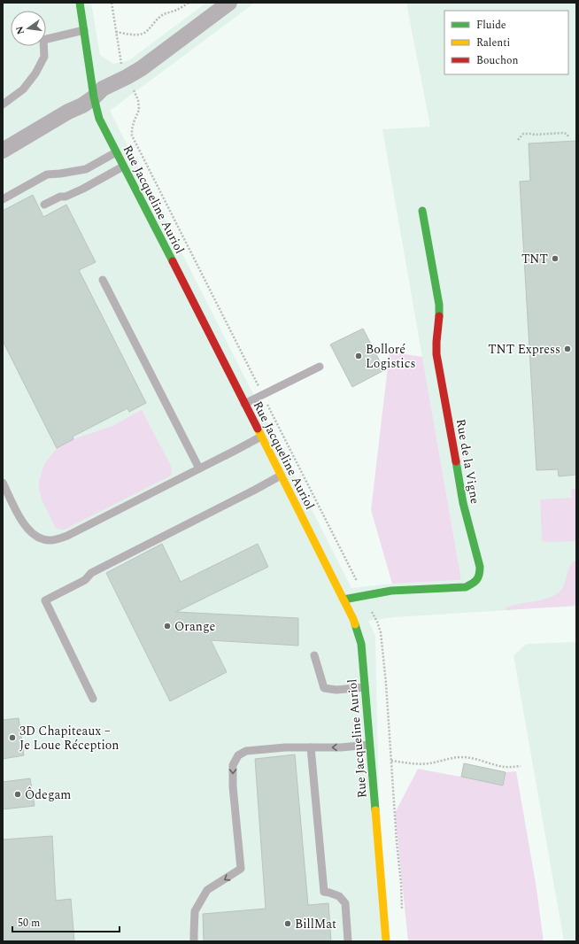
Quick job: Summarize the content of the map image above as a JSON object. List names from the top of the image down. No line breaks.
{"streets":{"street":["Rue Jacqueline Auriol","Rue de la Vigne"]},"crossings":[["Rue Jacqueline Auriol","Rue de la Vigne"]],"places":["TNT","TNT Express","Bolloré Logistics","Orange","3D Chapiteaux – Je Loue Réception","Ôdegam","BillMat"],"legend":["Fluide","Ralenti","Bouchon"],"scale_bar":"50 m","north":"left"}
